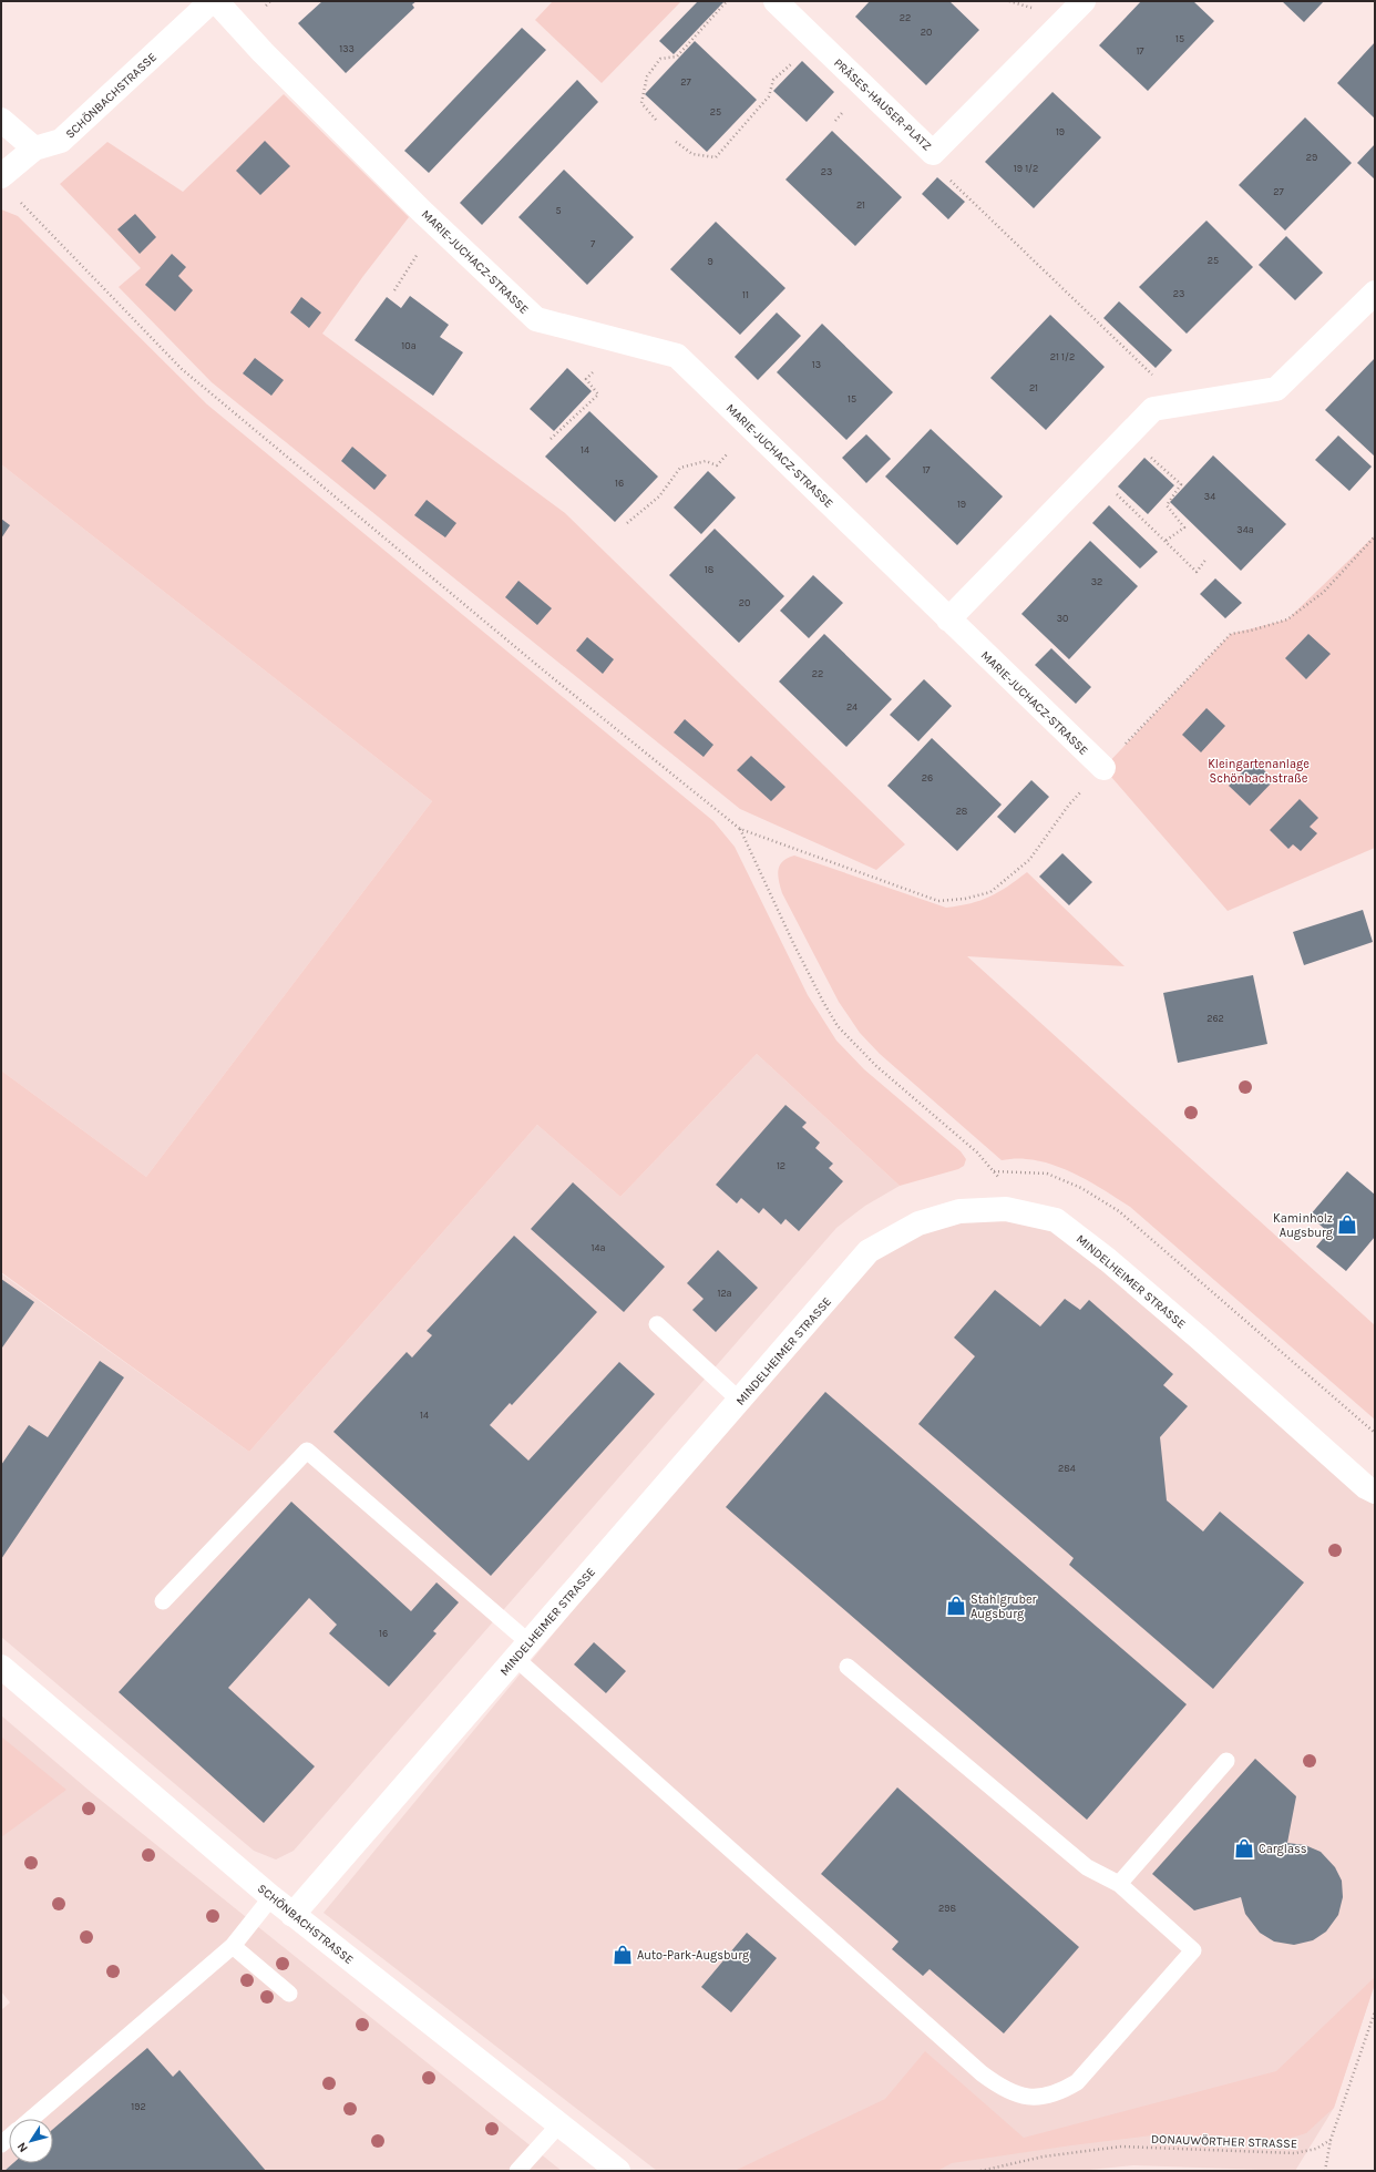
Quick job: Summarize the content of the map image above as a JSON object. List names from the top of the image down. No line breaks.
{"streets":{"street":["SCHÖNBACHSTRASSE","PRÄSES-HAUSER-PLATZ","MARIE-JUCHACZ-STRASSE","MINDELHEIMER STRASSE"],"path":["DONAUWÖRTHER STRASSE"]},"crossings":[["SCHÖNBACHSTRASSE","MINDELHEIMER STRASSE"]],"parks":["Kleingartenanlage Schönbachstraße"],"places":{"shop":["Kaminholz Augsburg","Stahlgruber Augsburg","Carglass","Auto-Park-Augsburg"]},"house_numbers":["22","20","15","133","17","27","25","19","29","19 1/2","23","27","21","5","7","25","9","23","11","10a","21 1/2","13","21","15","14","17","16","34","19","34a","18","32","20","30","22","24","26","28","262","12","14a","12a","14","284","16","298","192"],"north":"bottom left"}
